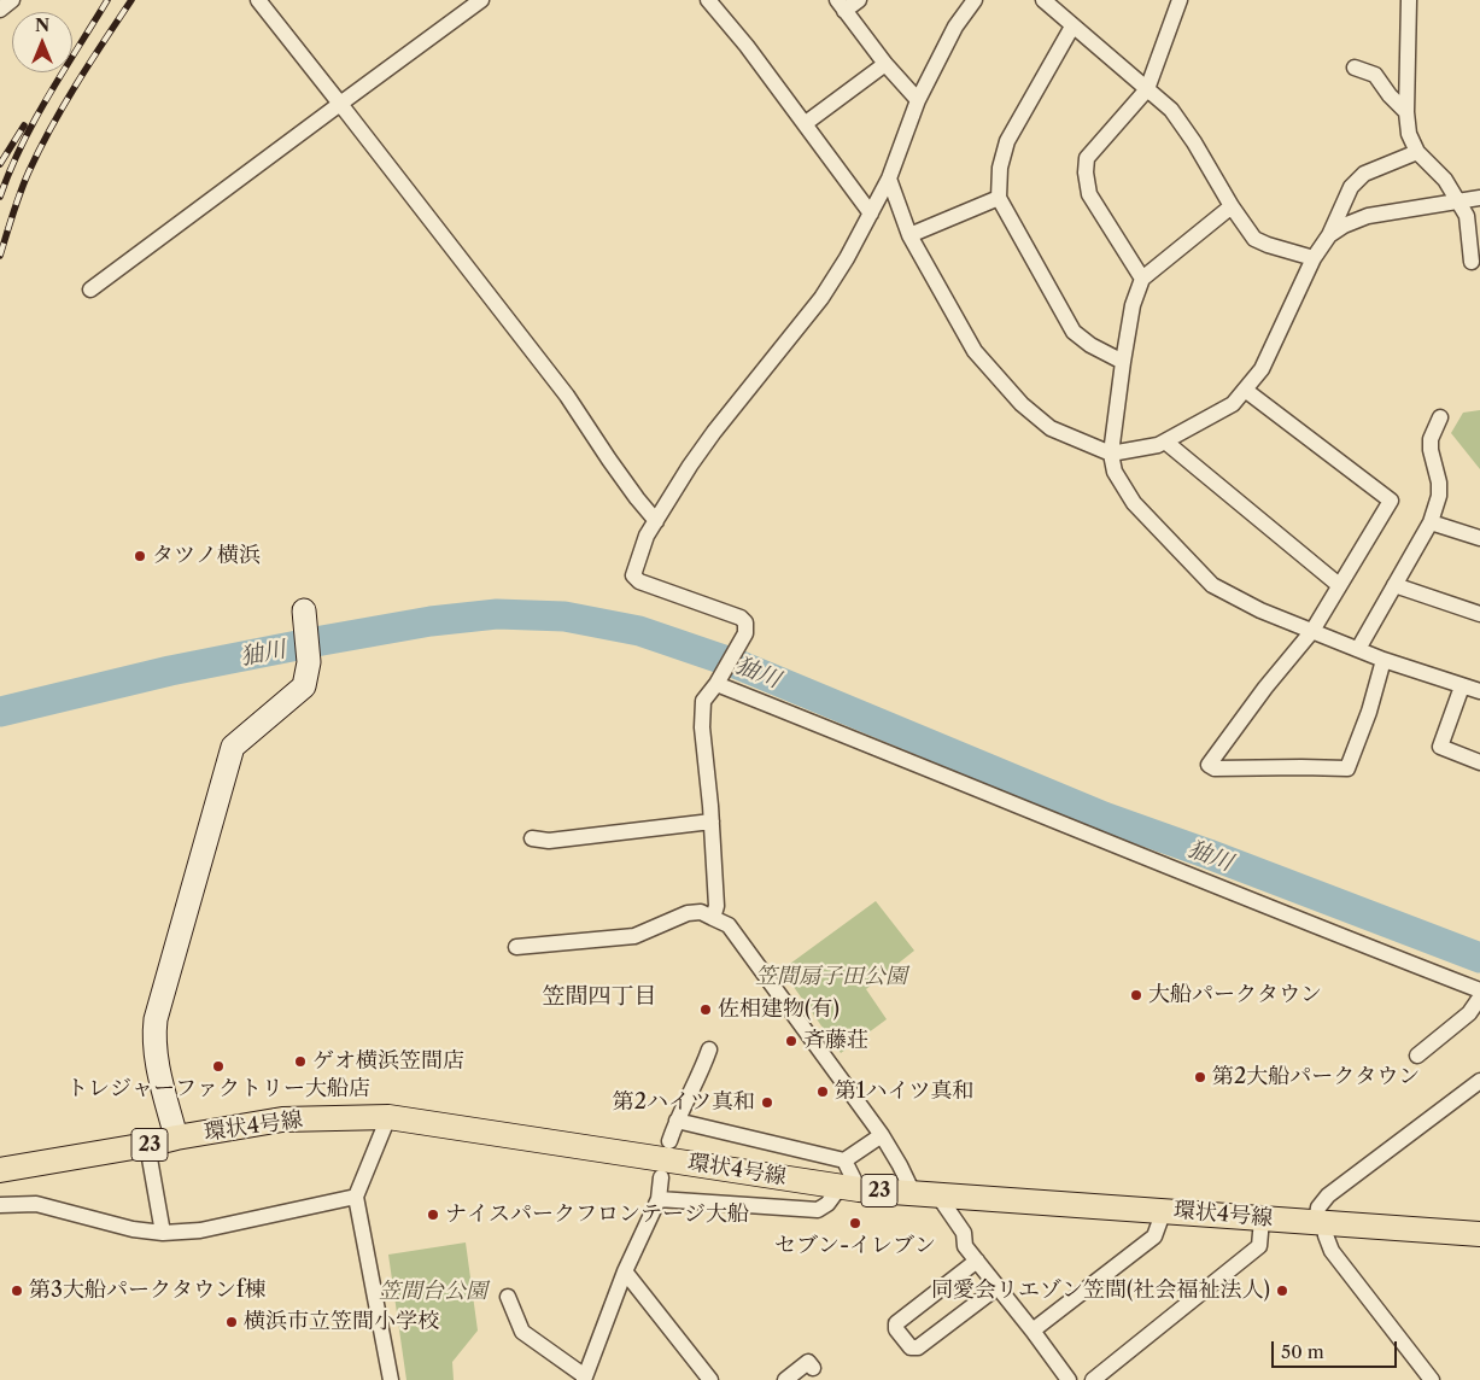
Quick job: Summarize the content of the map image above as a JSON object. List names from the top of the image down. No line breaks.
{"streets":{"main road":["環状4号線","23"]},"districts":["笠間四丁目"],"water":["㹨川"],"parks":["笠間扇子田公園","笠間台公園"],"places":["タツノ横浜","大船パークタウン","佐相建物(有)","斉藤荘","ゲオ横浜笠間店","トレジャーファクトリー大船店","第2大船パークタウン","第1ハイツ真和","第2ハイツ真和","ナイスパークフロンテージ大船","セブン-イレブン","第3大船パークタウンf棟","同愛会リエゾン笠間(社会福祉法人)","横浜市立笠間小学校"],"scale_bar":"50 m","north":"top"}
